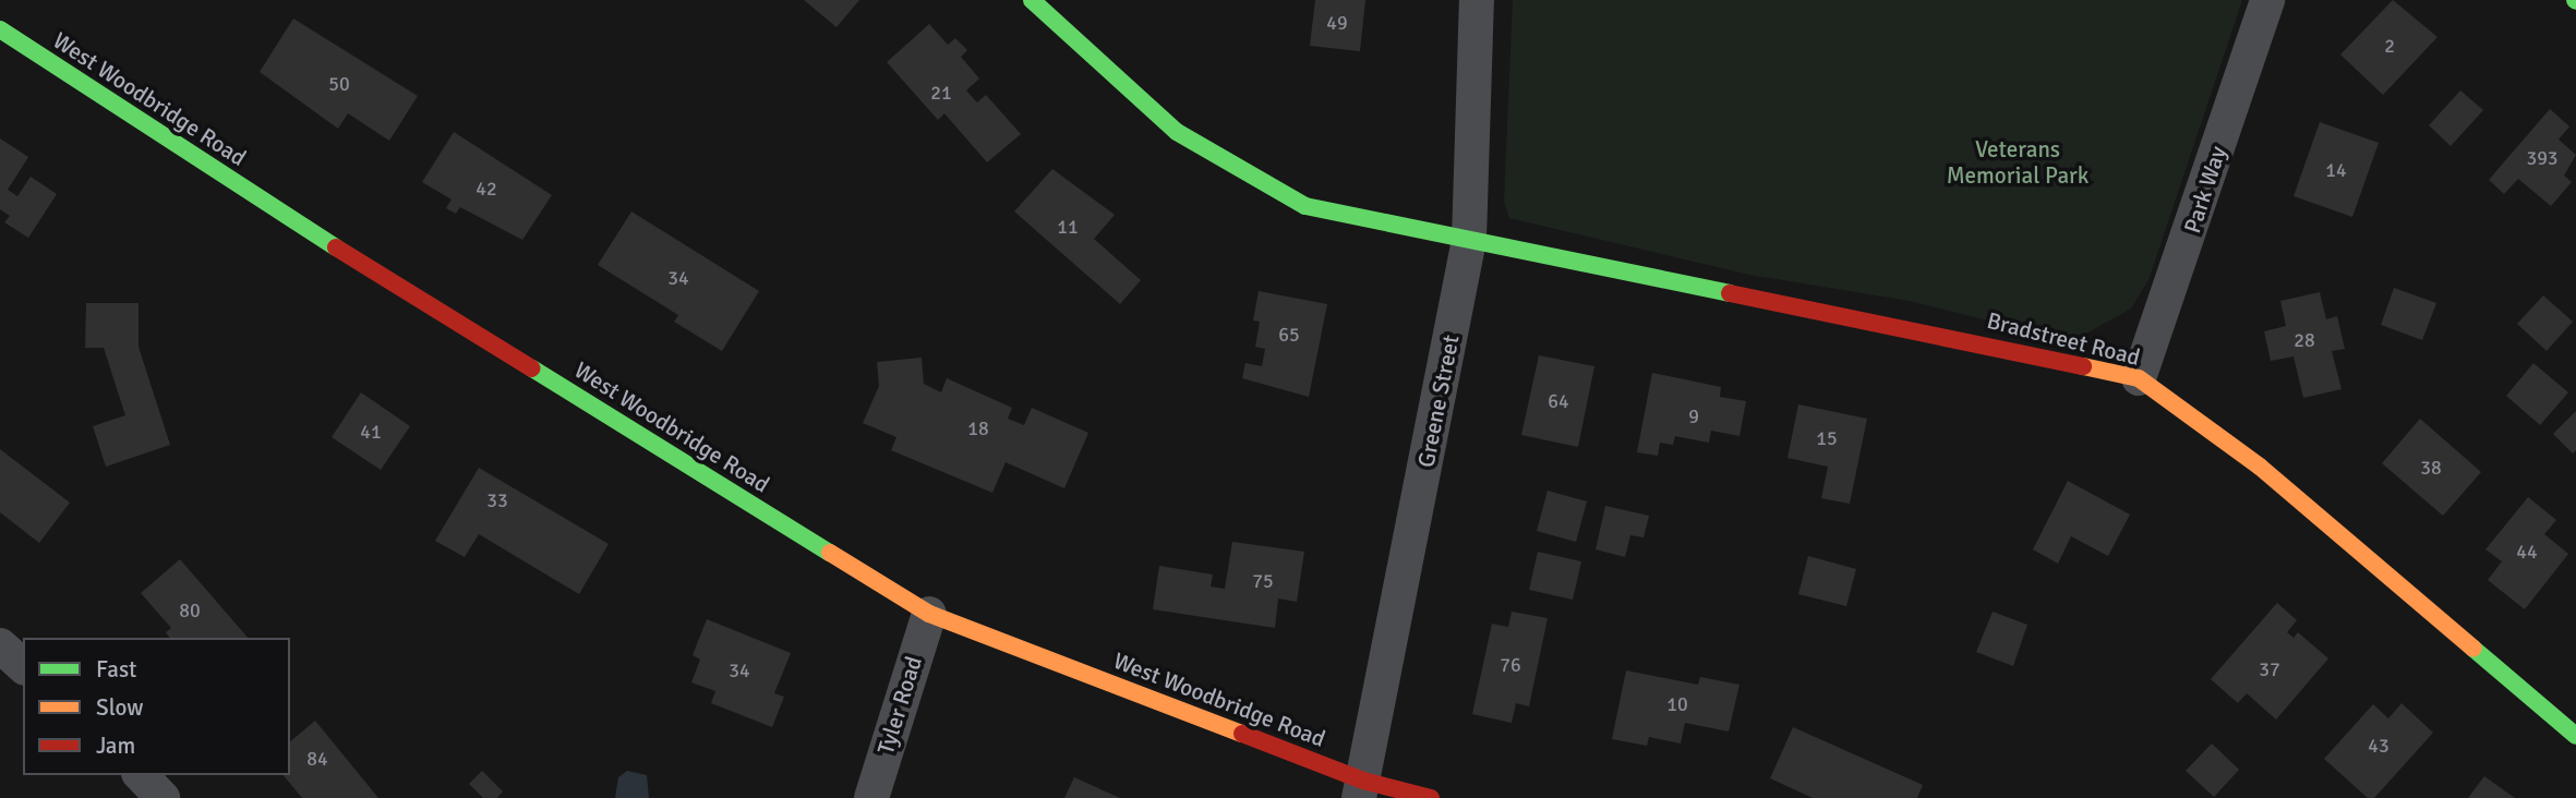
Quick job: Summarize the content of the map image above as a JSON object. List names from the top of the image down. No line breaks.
{"streets":{"street":["West Woodbridge Road","Park Way","Bradstreet Road","Greene Street","Tyler Road"]},"crossings":[["West Woodbridge Road","Greene Street"],["West Woodbridge Road","Tyler Road"],["Park Way","Bradstreet Road"],["Bradstreet Road","Greene Street"]],"parks":["Veterans Memorial Park"],"house_numbers":["49","2","50","21","393","14","42","11","34","65","28","64","9","18","41","15","38","33","44","75","80","76","37","34","10","43","84"],"legend":["Fast","Slow","Jam"]}
